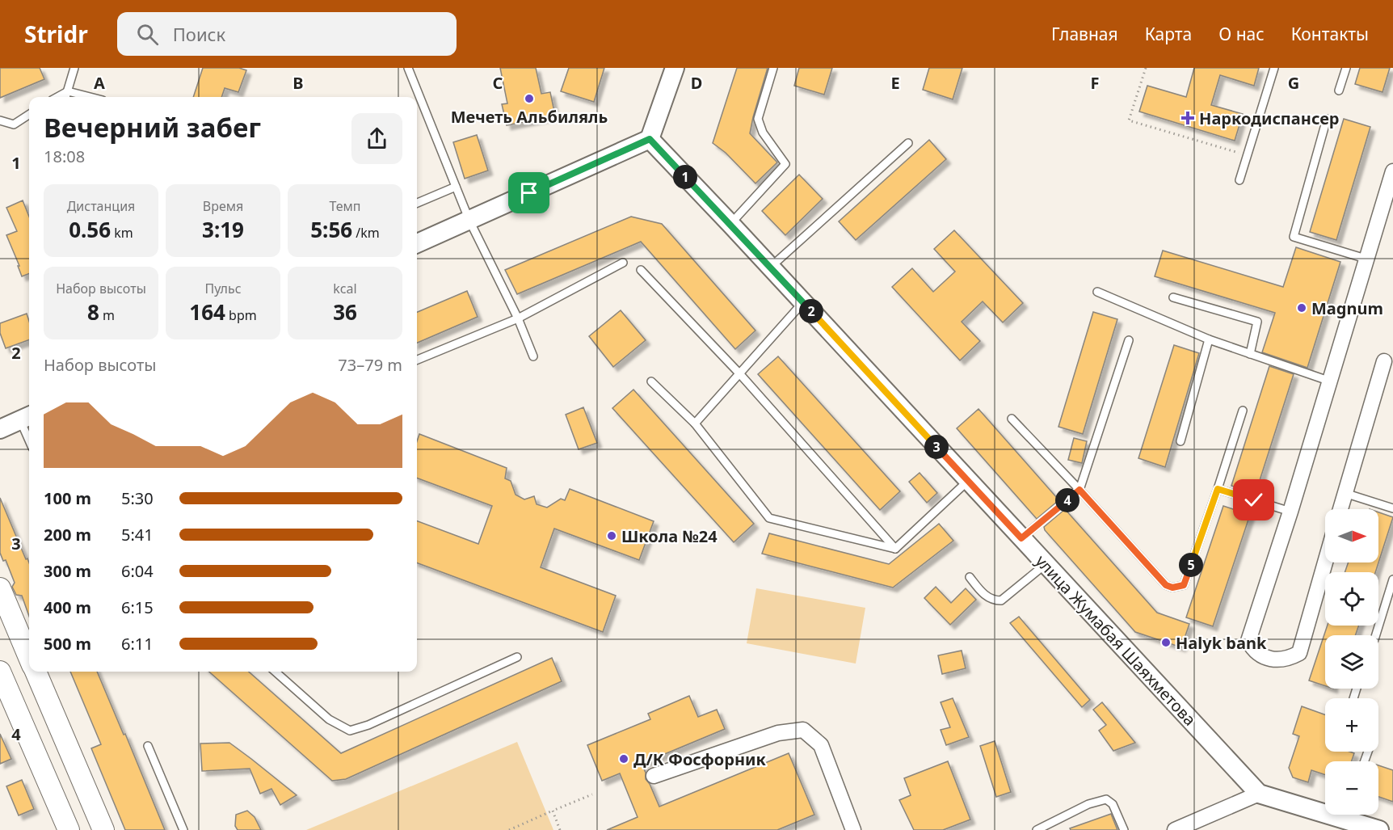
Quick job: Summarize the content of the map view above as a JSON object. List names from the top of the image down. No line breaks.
{"streets":{"street":["улица Жумабая Шаяхметова"]},"places":{"other":["Мечеть Альбиляль","Magnum","Школа №24","Halyk bank","Д/К Фосфорник"],"health":["Наркодиспансер"]},"north":"right","page":{"header":"Stridr","search":"Поиск","nav":["Главная","Карта","О нас","Контакты"],"heading":["Вечерний забег","18:08"],"pins":["1","2","3","4","5"],"stats":[["Дистанция","0.56 km"],["Время","3:19"],["Темп","5:56 /km"],["Набор высоты","8 m"],["Пульс","164 bpm"],["kcal","36"]],"chart":["Набор высоты","73–79 m"],"list":[{"name":"100 m","note":"5:30"},{"name":"200 m","note":"5:41"},{"name":"300 m","note":"6:04"},{"name":"400 m","note":"6:15"},{"name":"500 m","note":"6:11"}],"map_buttons":["+","−"]},"grid":{"columns":["A","B","C","D","E","F","G"],"rows":["1","2","3","4"]}}
